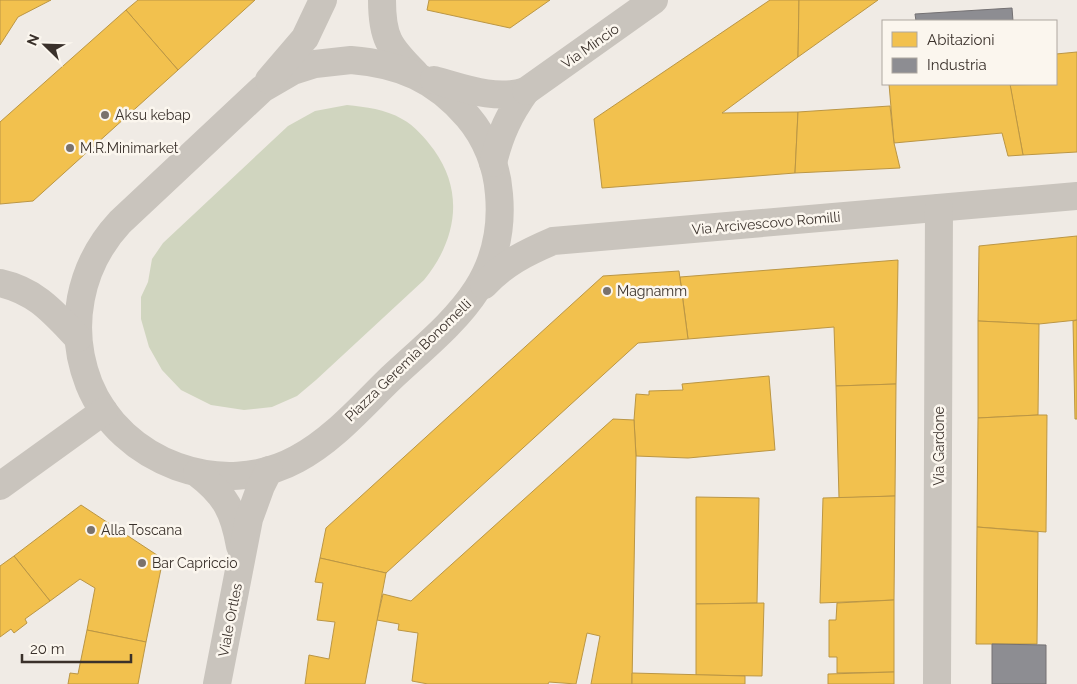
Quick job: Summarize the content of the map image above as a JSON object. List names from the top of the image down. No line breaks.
{"streets":{"street":["Via Mincio","Via Arcivescovo Romilli","Piazza Geremia Bonomelli","Via Gardone","Viale Ortles"]},"crossings":[["Via Mincio","Piazza Geremia Bonomelli"],["Via Arcivescovo Romilli","Piazza Geremia Bonomelli"],["Via Arcivescovo Romilli","Via Gardone"],["Piazza Geremia Bonomelli","Viale Ortles"]],"places":["Aksu kebap","M.R.Minimarket","Magnamm","Alla Toscana","Bar Capriccio"],"legend":["Abitazioni","Industria"],"scale_bar":"20 m","north":"top left"}
